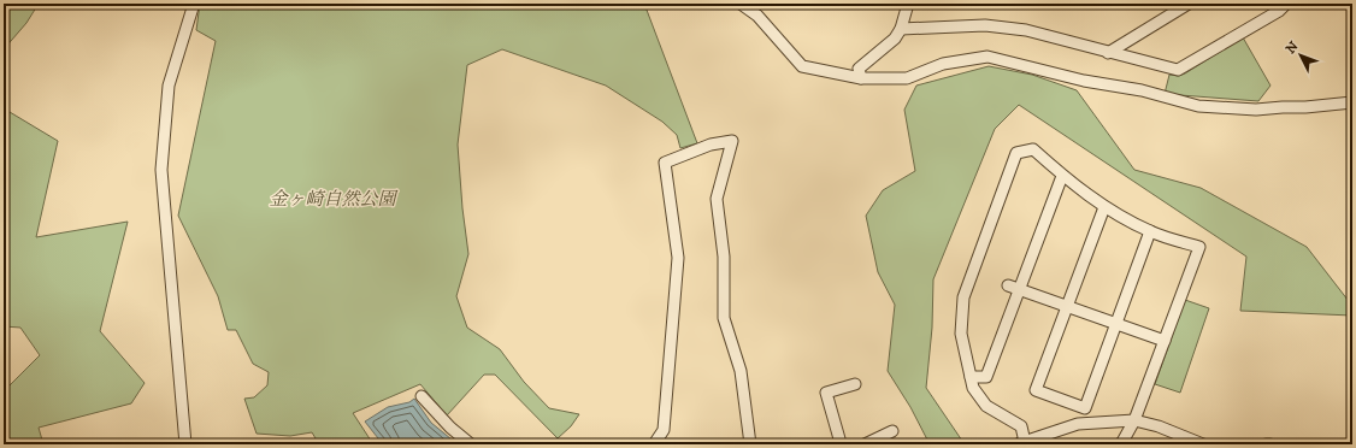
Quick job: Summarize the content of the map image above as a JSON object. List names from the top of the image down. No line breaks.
{"parks":["金ヶ崎自然公園"],"north":"top left"}
